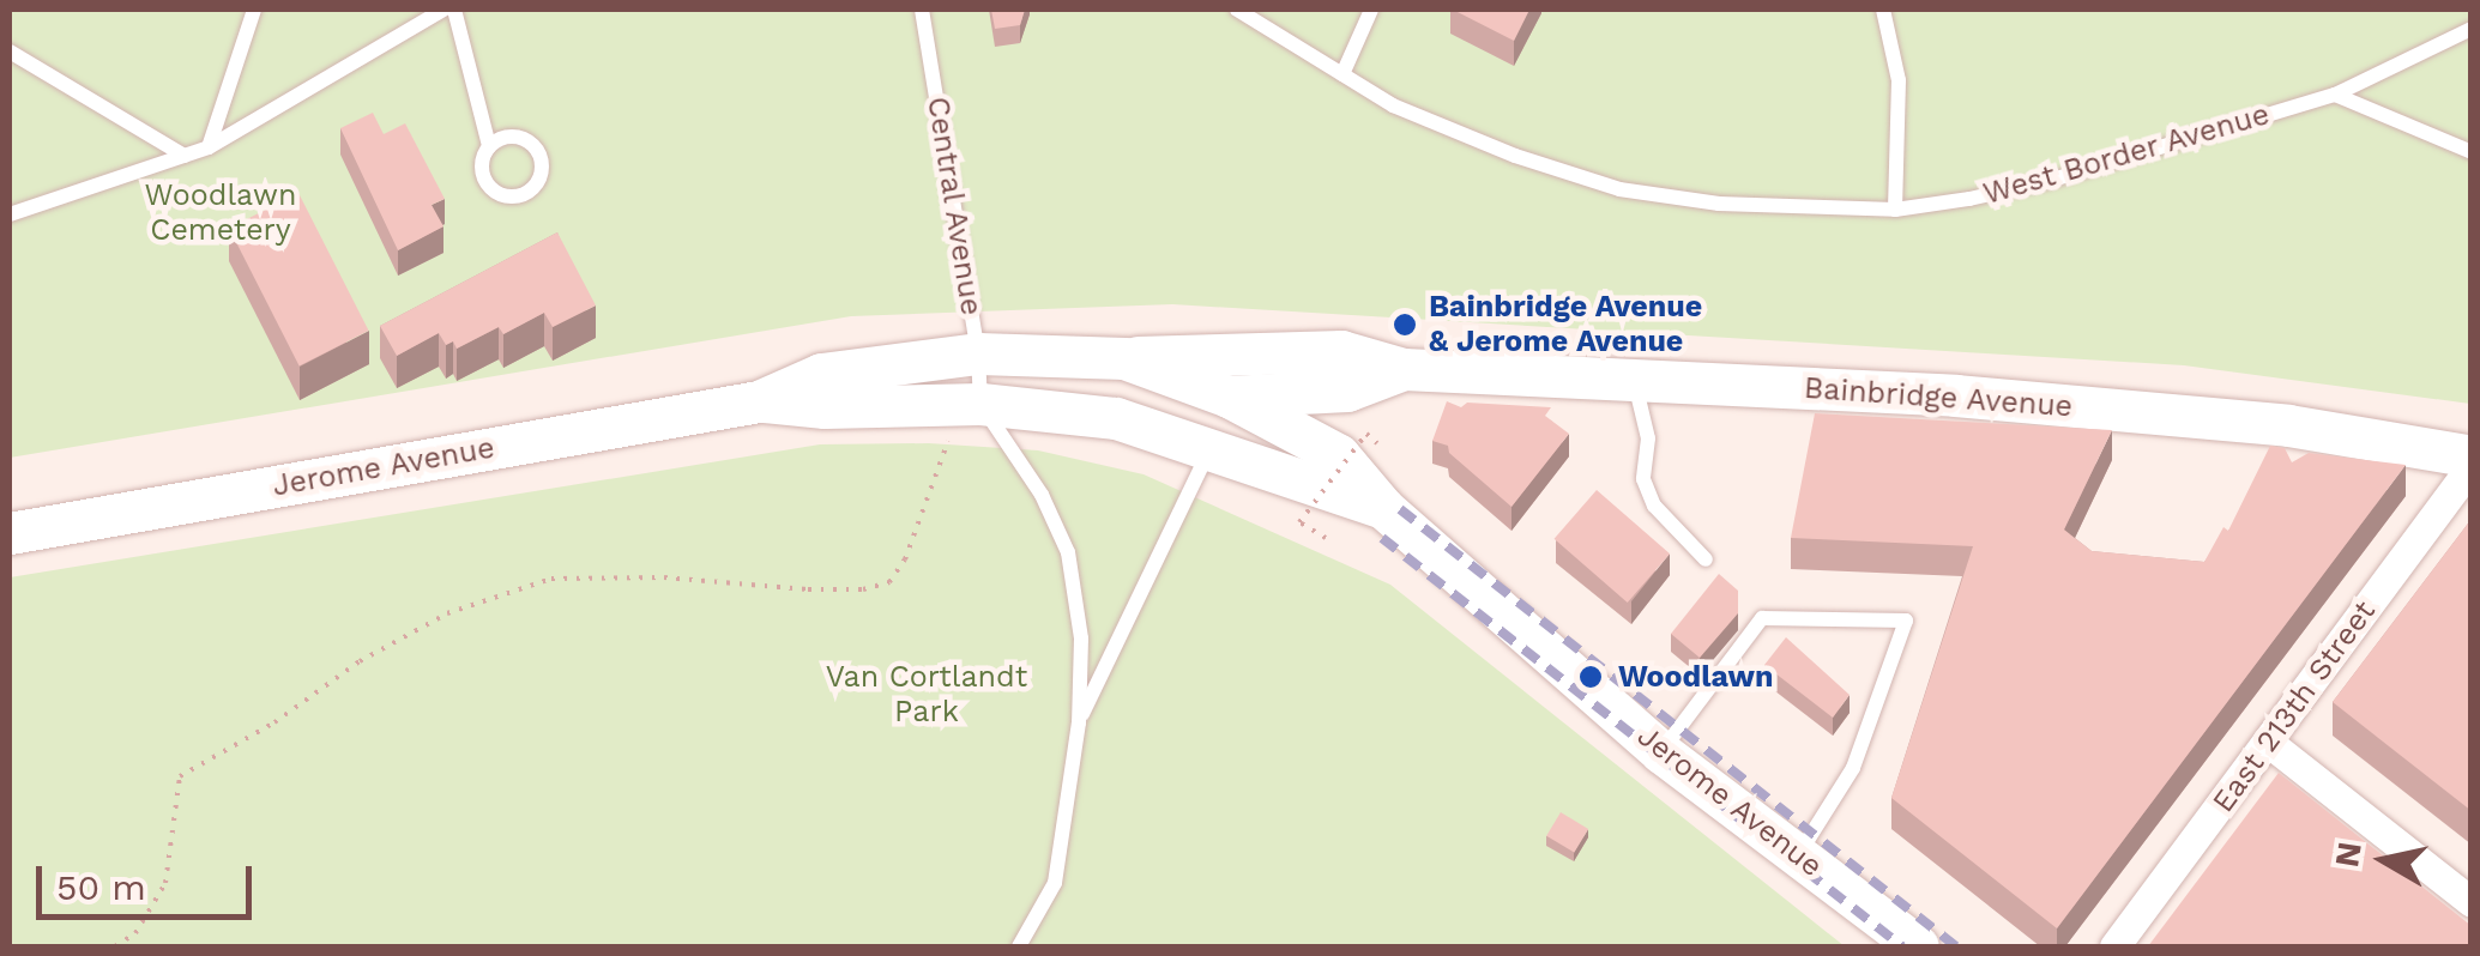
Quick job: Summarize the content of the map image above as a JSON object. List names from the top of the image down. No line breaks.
{"streets":{"main road":["Bainbridge Avenue","Jerome Avenue"],"street":["East 213th Street"],"lane":["West Border Avenue","Central Avenue"]},"crossings":[["Central Avenue","Jerome Avenue"],["Bainbridge Avenue","Jerome Avenue"]],"parks":["Woodlawn Cemetery","Van Cortlandt Park"],"places":["Bainbridge Avenue & Jerome Avenue","Woodlawn"],"scale_bar":"50 m","north":"left"}
